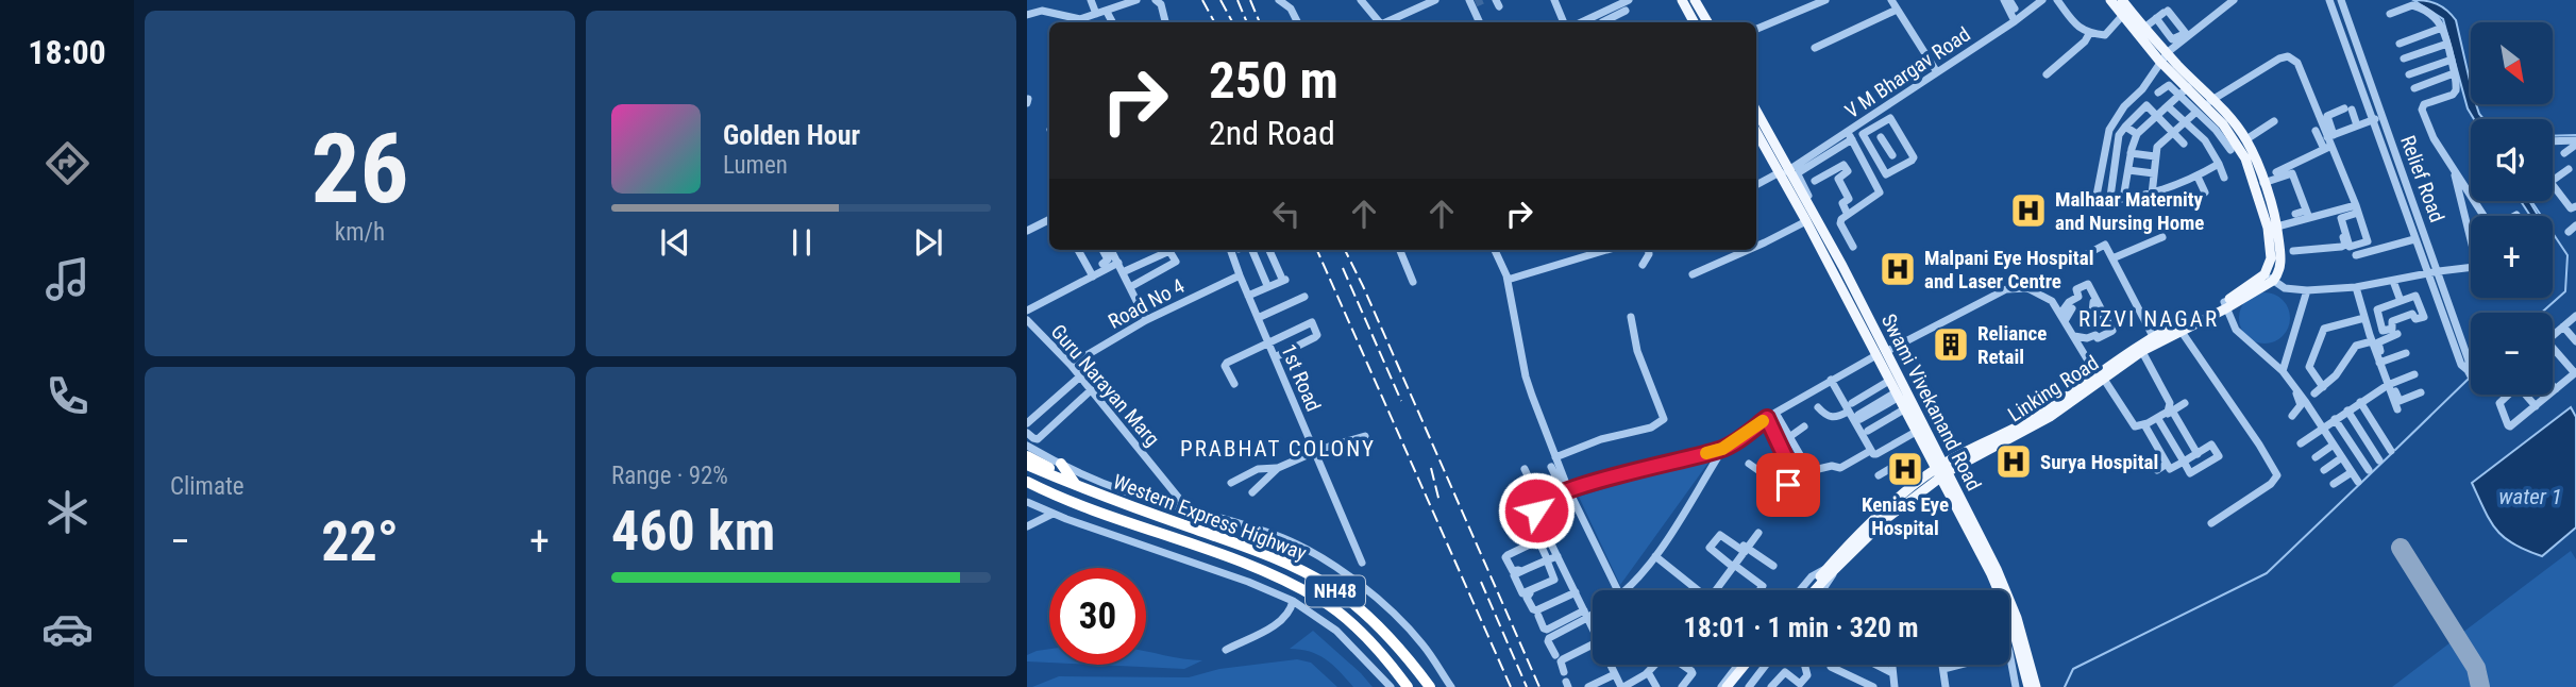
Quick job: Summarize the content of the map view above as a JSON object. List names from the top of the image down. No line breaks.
{"streets":{"highway":["Western Express Highway","NH48"],"main road":["Linking Road","Swami Vivekanand Road"],"street":["V M Bhargav Road","Relief Road","Road No 4","1st Road","Guru Narayan Marg"]},"crossings":[["V M Bhargav Road","Swami Vivekanand Road"],["Road No 4","1st Road"],["Road No 4","Guru Narayan Marg"],["Linking Road","Swami Vivekanand Road"]],"districts":["RIZVI NAGAR","PRABHAT COLONY"],"water":["water 1"],"places":{"hospital":["Malhaar Maternity and Nursing Home","Malpani Eye Hospital and Laser Centre","Surya Hospital","Kenias Eye Hospital"],"building":["Reliance Retail"]},"north":"bottom right","page":{"tabs":"18:00","tile":[["26","km/h"],"Climate",["Range · 92%","460 km"]],"map_buttons":["+","−"],"turn":["250 m","2nd Road"],"song":["Golden Hour","Lumen"],"heat":["−","22°","+"],"limit":"30","trip":"18:01 · 1 min · 320 m"}}
